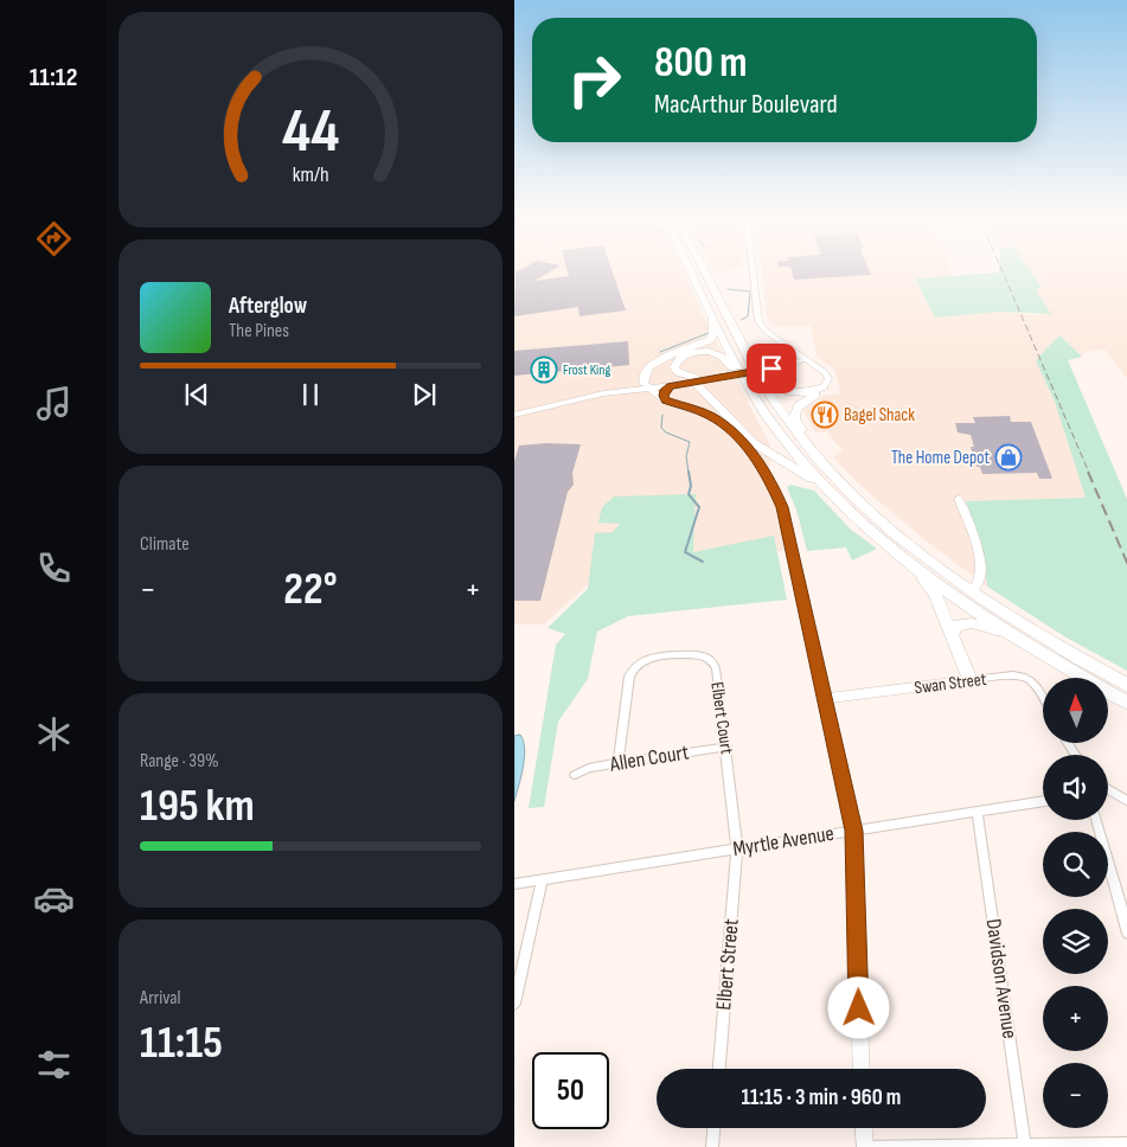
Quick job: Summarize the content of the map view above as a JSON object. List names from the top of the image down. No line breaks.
{"streets":{"main road":["Swan Street"],"street":["Elbert Court","Allen Court","Myrtle Avenue","Elbert Street","Davidson Avenue"]},"crossings":[["Elbert Court","Allen Court"],["Elbert Court","Myrtle Avenue"],["Elbert Court","Elbert Street"],["Myrtle Avenue","Elbert Street"],["Myrtle Avenue","Davidson Avenue"]],"places":{"building":["Frost King"],"restaurant":["Bagel Shack"],"shop":["The Home Depot"]},"north":"top","page":{"tabs":"11:12","turn":["800 m","MacArthur Boulevard"],"song":["Afterglow","The Pines"],"tile":["Climate",["Range · 39%","195 km"],["Arrival","11:15"]],"heat":["−","22°","+"],"map_buttons":["+","−"],"limit":"50","trip":"11:15 · 3 min · 960 m","gauge":["44","km/h"]}}
